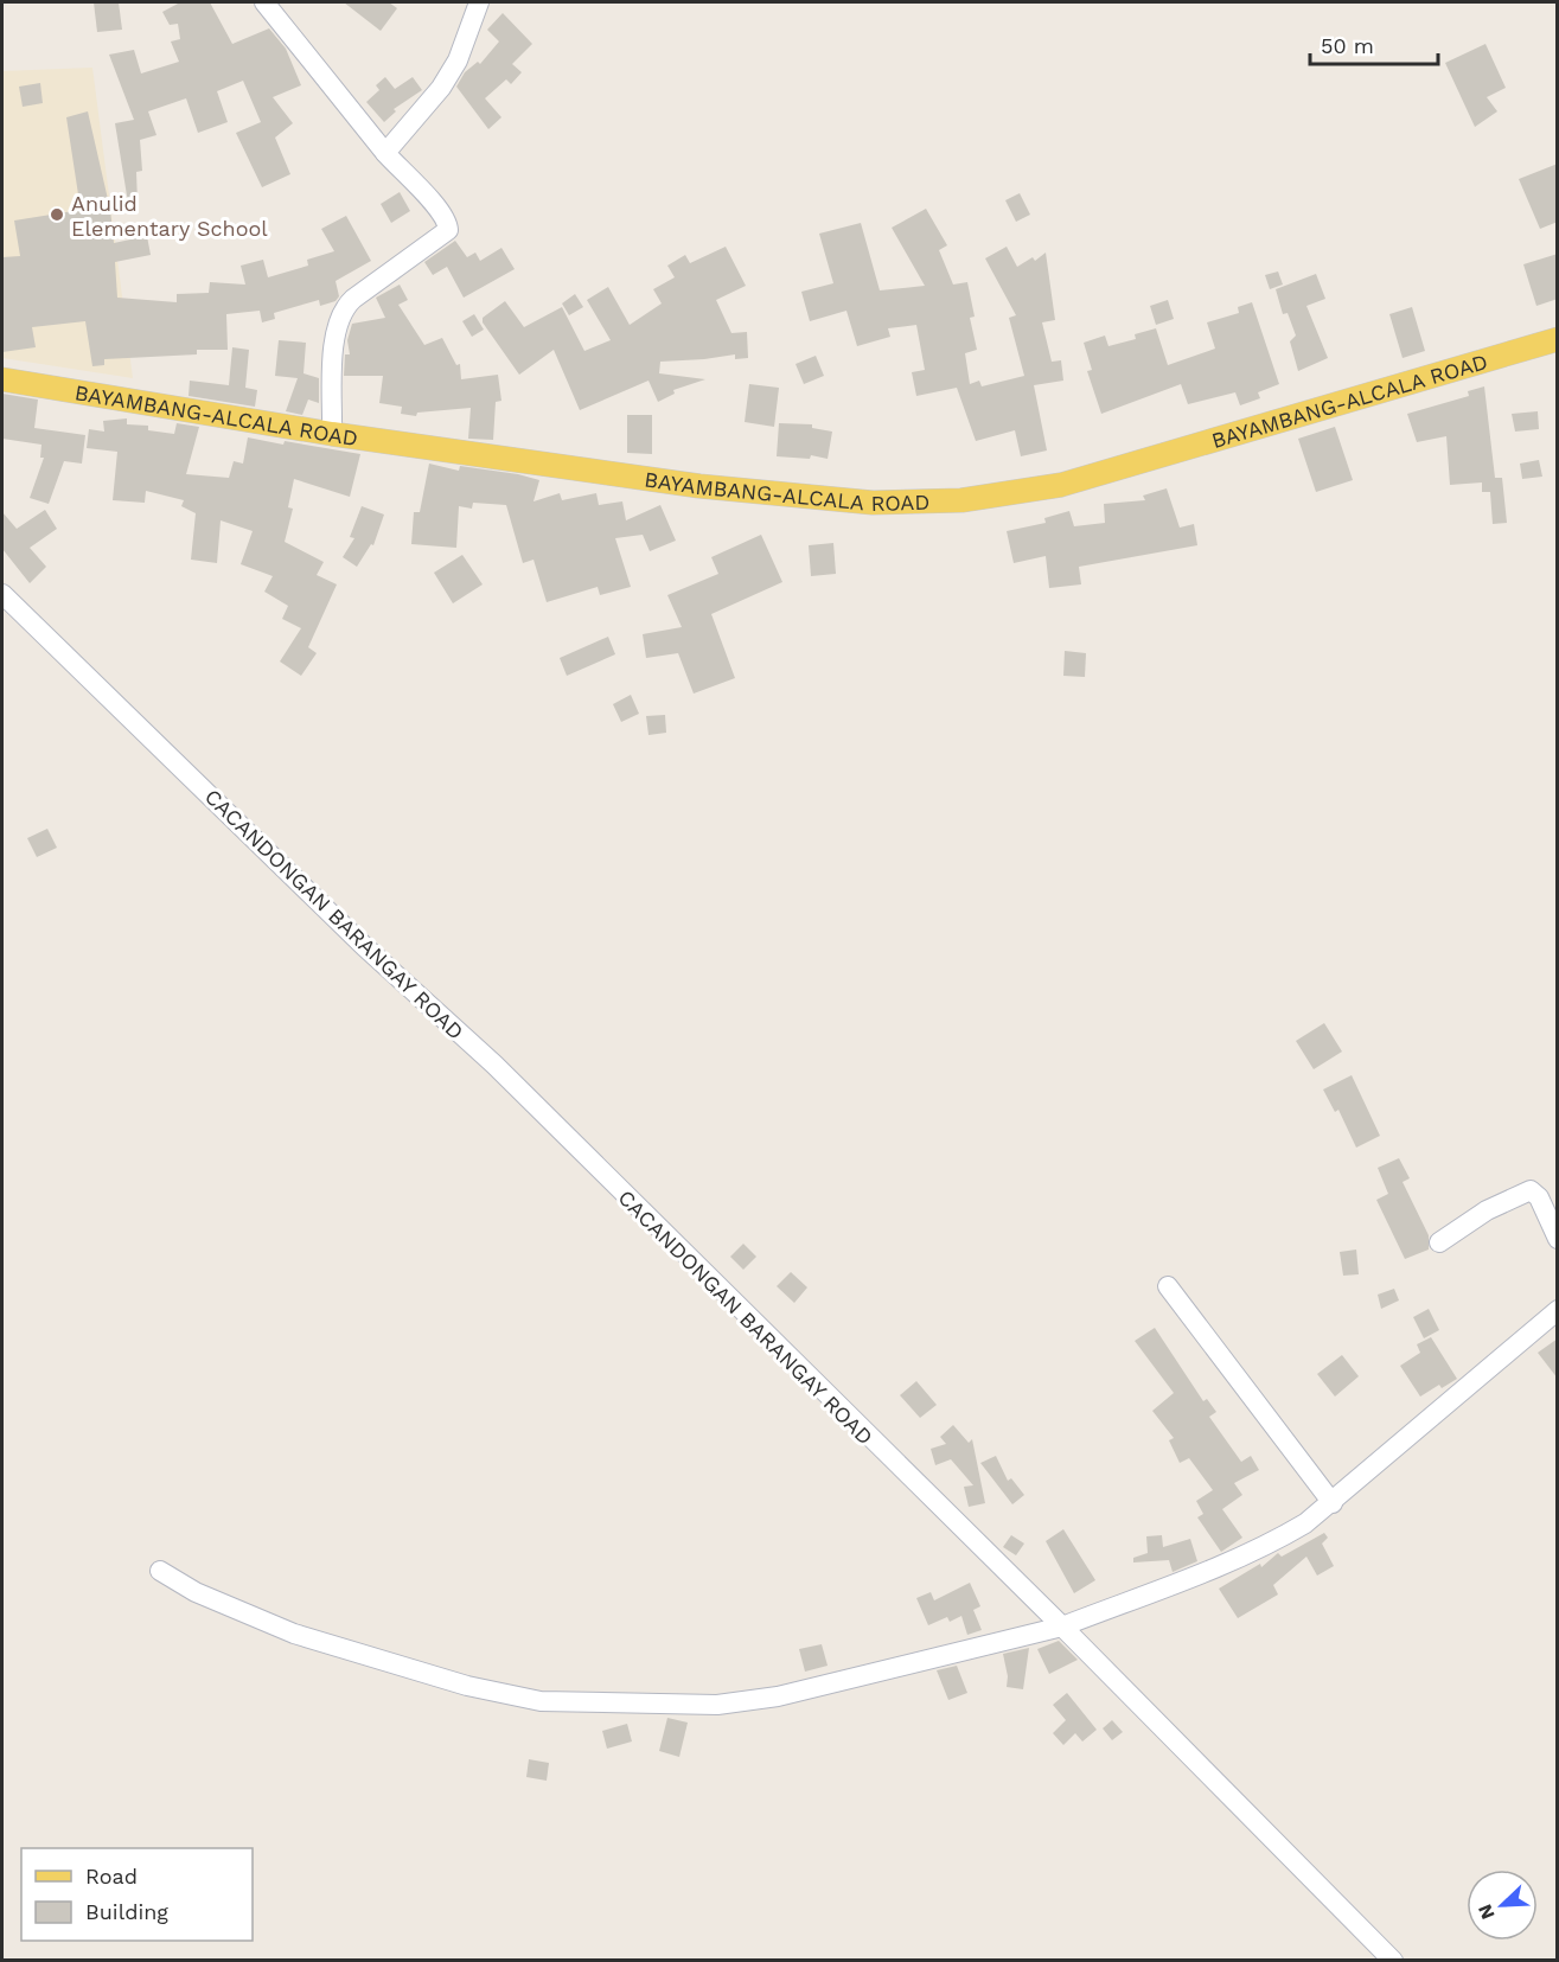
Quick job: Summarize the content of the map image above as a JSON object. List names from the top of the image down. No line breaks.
{"streets":{"main road":["BAYAMBANG-ALCALA ROAD"],"street":["CACANDONGAN BARANGAY ROAD"]},"places":["Anulid Elementary School"],"legend":["Road","Building"],"scale_bar":"50 m","north":"bottom left"}
